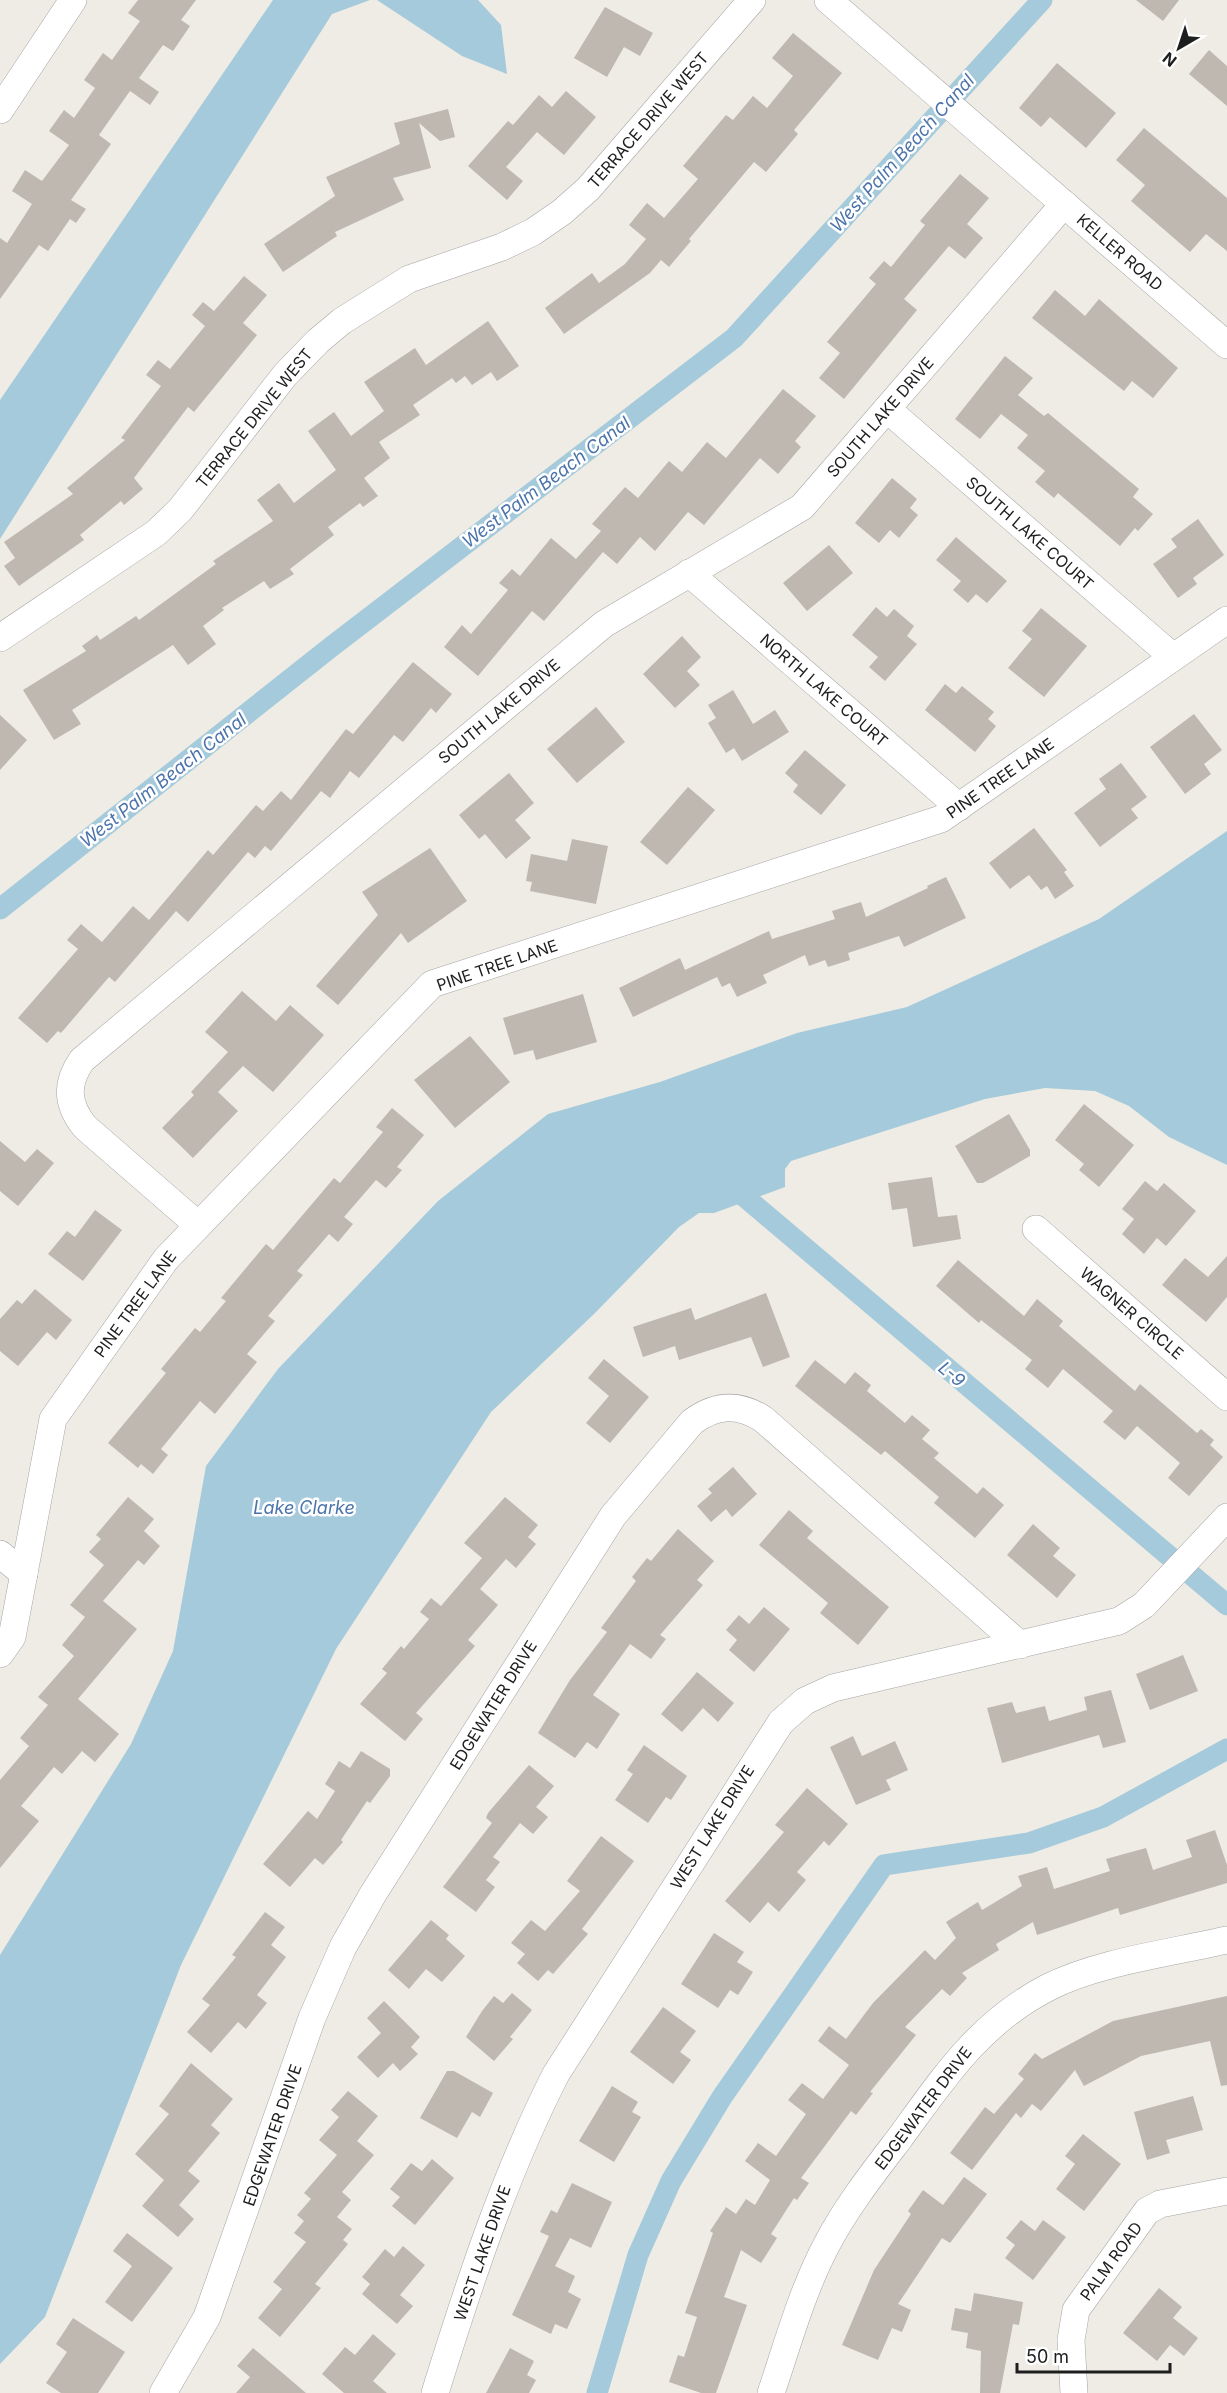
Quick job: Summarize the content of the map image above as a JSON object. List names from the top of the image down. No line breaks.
{"streets":{"street":["TERRACE DRIVE WEST","KELLER ROAD","SOUTH LAKE DRIVE","SOUTH LAKE COURT","NORTH LAKE COURT","PINE TREE LANE","WAGNER CIRCLE","EDGEWATER DRIVE","WEST LAKE DRIVE","PALM ROAD"]},"crossings":[["KELLER ROAD","SOUTH LAKE DRIVE"],["SOUTH LAKE DRIVE","SOUTH LAKE COURT"],["SOUTH LAKE DRIVE","NORTH LAKE COURT"],["SOUTH LAKE DRIVE","PINE TREE LANE"],["SOUTH LAKE COURT","PINE TREE LANE"],["NORTH LAKE COURT","PINE TREE LANE"],["EDGEWATER DRIVE","WEST LAKE DRIVE"]],"water":["West Palm Beach Canal","L-9","Lake Clarke"],"scale_bar":"50 m","north":"bottom left"}
